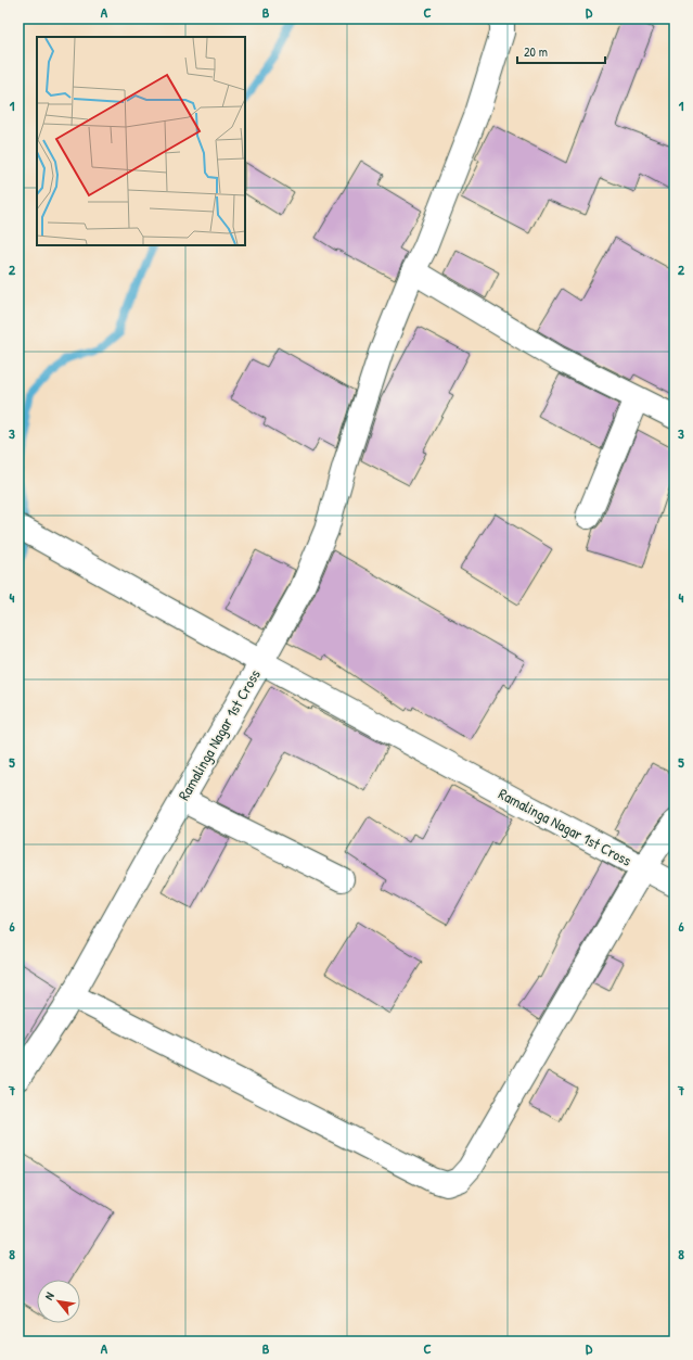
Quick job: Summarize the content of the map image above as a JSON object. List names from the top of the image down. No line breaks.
{"streets":{"street":["Ramalinga Nagar 1st Cross"]},"scale_bar":"20 m","north":"top left","grid":{"columns":["A","B","C","D"],"rows":["1","2","3","4","5","6","7","8"]}}
